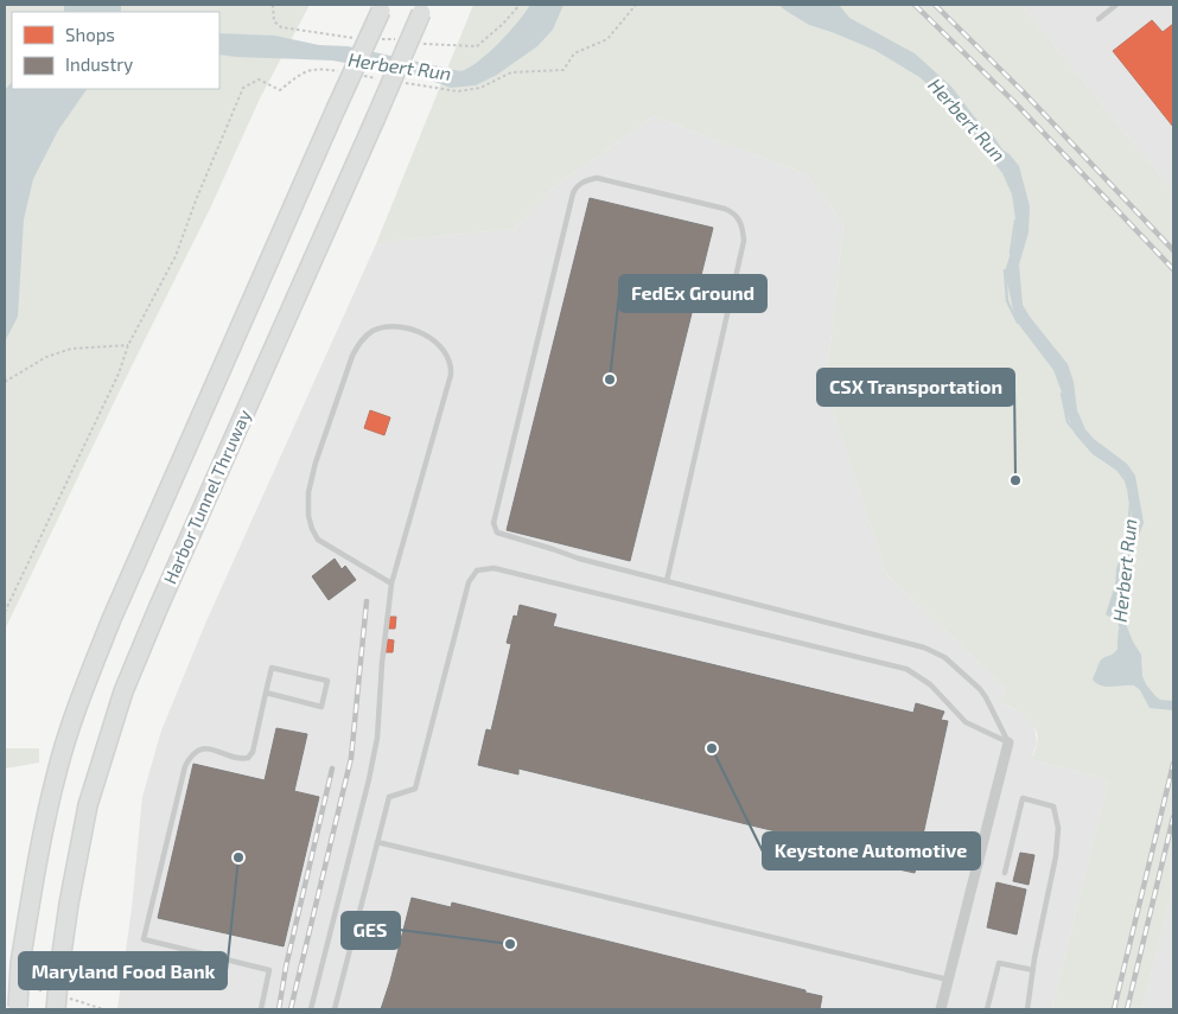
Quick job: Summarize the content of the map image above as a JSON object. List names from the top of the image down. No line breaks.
{"streets":{"highway":["Harbor Tunnel Thruway"]},"water":["Herbert Run"],"places":["FedEx Ground","CSX Transportation","Keystone Automotive","Maryland Food Bank","GES"],"legend":["Shops","Industry"]}
